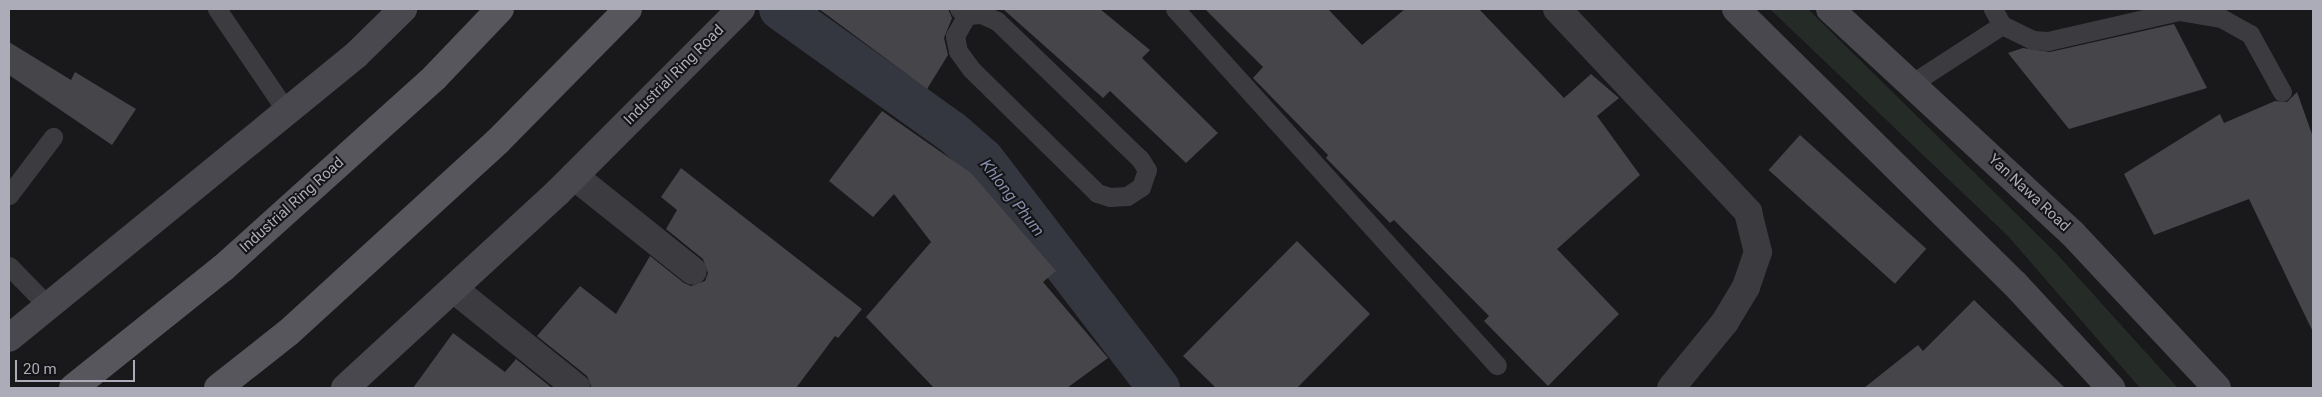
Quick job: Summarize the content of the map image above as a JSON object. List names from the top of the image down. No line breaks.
{"streets":{"main road":["Industrial Ring Road","Yan Nawa Road"]},"water":["Khlong Phum"],"scale_bar":"20 m"}
